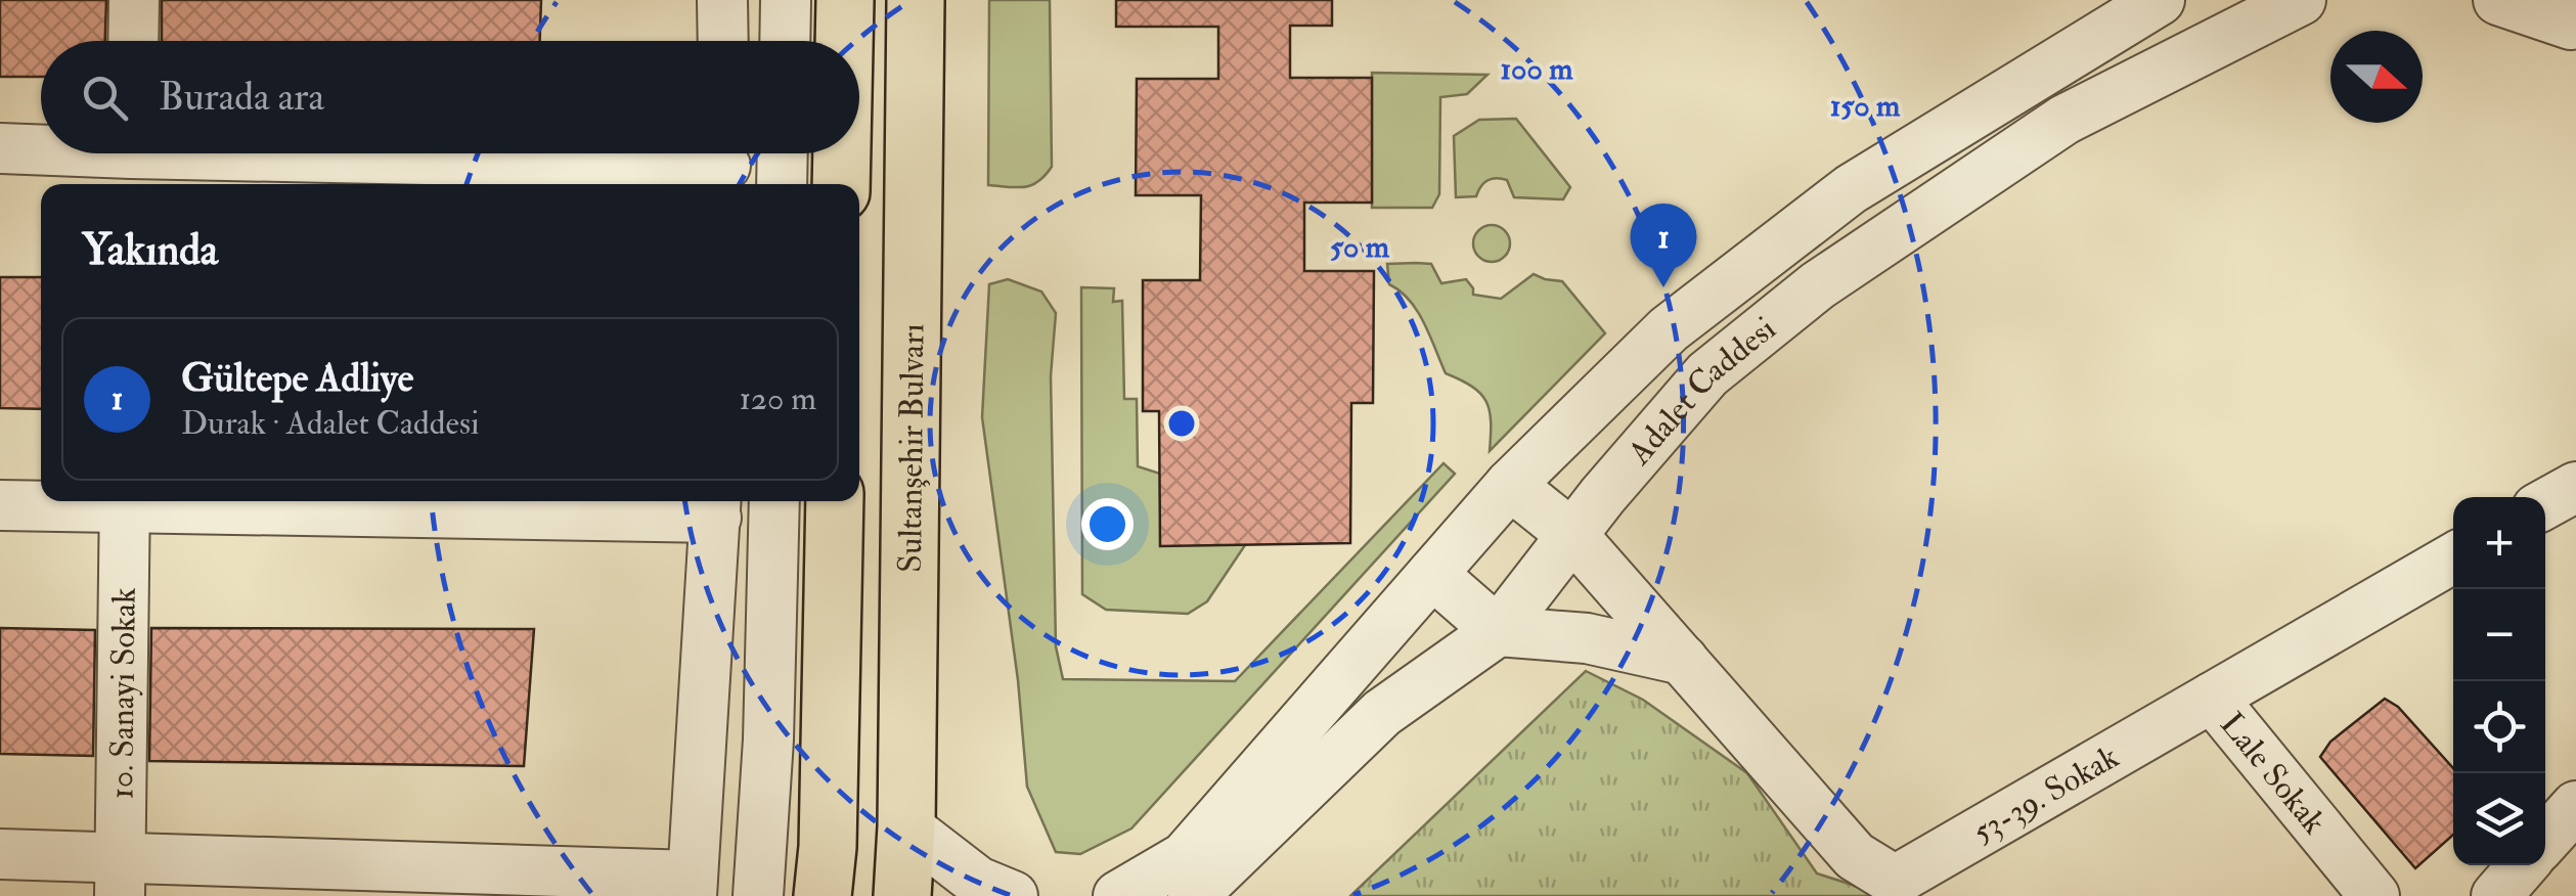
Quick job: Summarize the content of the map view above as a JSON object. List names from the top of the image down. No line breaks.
{"streets":{"highway":["Sultanşehir Bulvarı"],"street":["Adalet Caddesi","10. Sanayi Sokak","Lale Sokak","53-39. Sokak"]},"crossings":[["Adalet Caddesi","53-39. Sokak"],["Lale Sokak","53-39. Sokak"]],"north":"right","page":{"search":"Burada ara","heading":"Yakında","pins":"1","list":[{"mark":"1","name":"Gültepe Adliye","note":"Durak · Adalet Caddesi","value":"120 m"}],"map_buttons":["+","−"]},"rings":["100 m","150 m","50 m"]}
